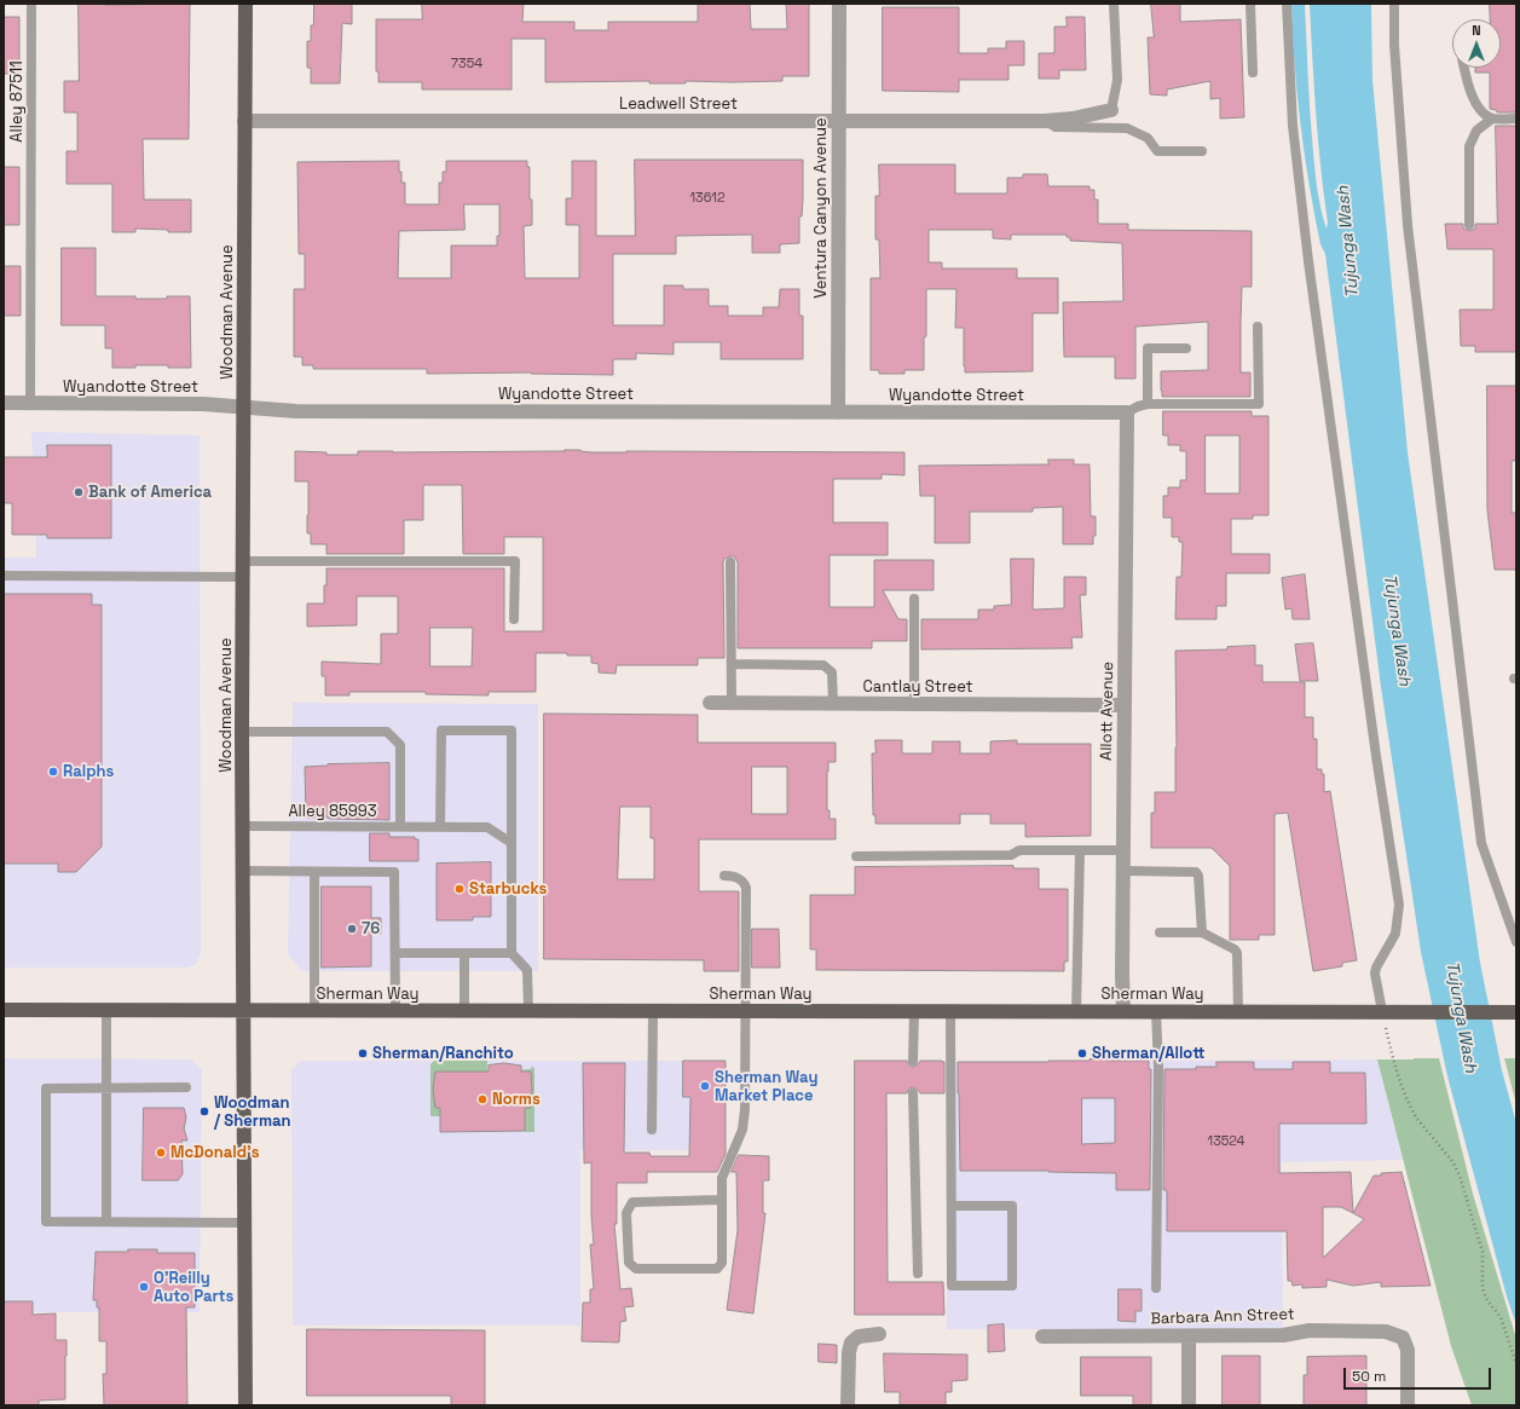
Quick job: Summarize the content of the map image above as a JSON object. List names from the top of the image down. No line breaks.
{"streets":{"main road":["Woodman Avenue","Sherman Way"],"street":["Leadwell Street","Ventura Canyon Avenue","Wyandotte Street","Cantlay Street","Allott Avenue","Barbara Ann Street"],"lane":["Alley 87511","Alley 85993"]},"crossings":[["Alley 87511","Wyandotte Street"],["Leadwell Street","Ventura Canyon Avenue"],["Leadwell Street","Woodman Avenue"],["Ventura Canyon Avenue","Wyandotte Street"],["Woodman Avenue","Wyandotte Street"],["Woodman Avenue","Alley 85993"],["Woodman Avenue","Sherman Way"],["Wyandotte Street","Allott Avenue"],["Cantlay Street","Allott Avenue"],["Allott Avenue","Sherman Way"]],"water":["Tujunga Wash"],"places":["Bank of America","Ralphs","Starbucks","76","Sherman/Ranchito","Sherman/Allott","Sherman Way Market Place","Norms","Woodman / Sherman","McDonald's","O'Reilly Auto Parts"],"house_numbers":["7354","13612","13524"],"scale_bar":"50 m","north":"top"}
